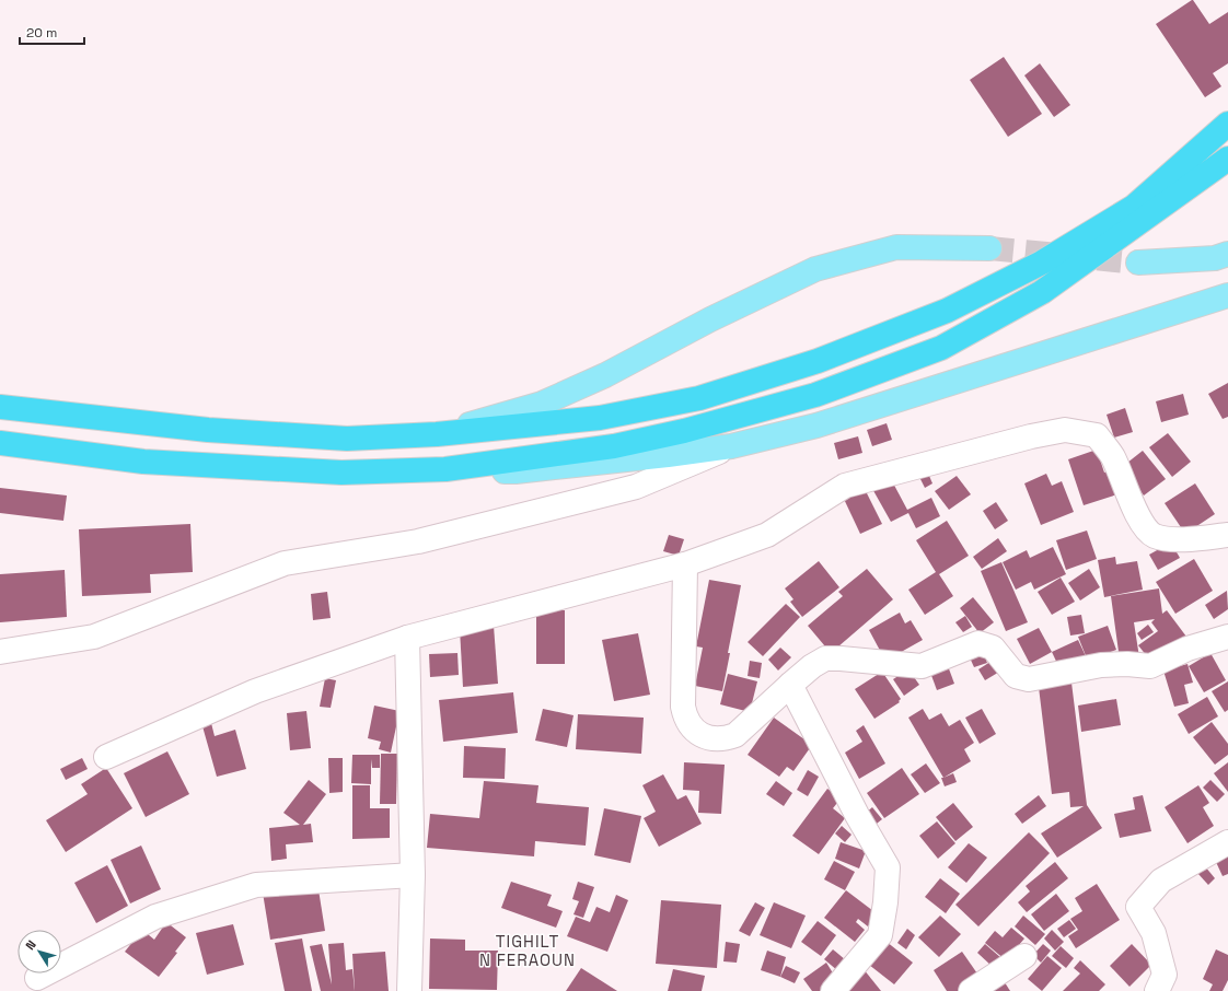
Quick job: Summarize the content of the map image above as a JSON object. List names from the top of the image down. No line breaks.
{"districts":["TIGHILT N FERAOUN"],"scale_bar":"20 m","north":"top left"}
